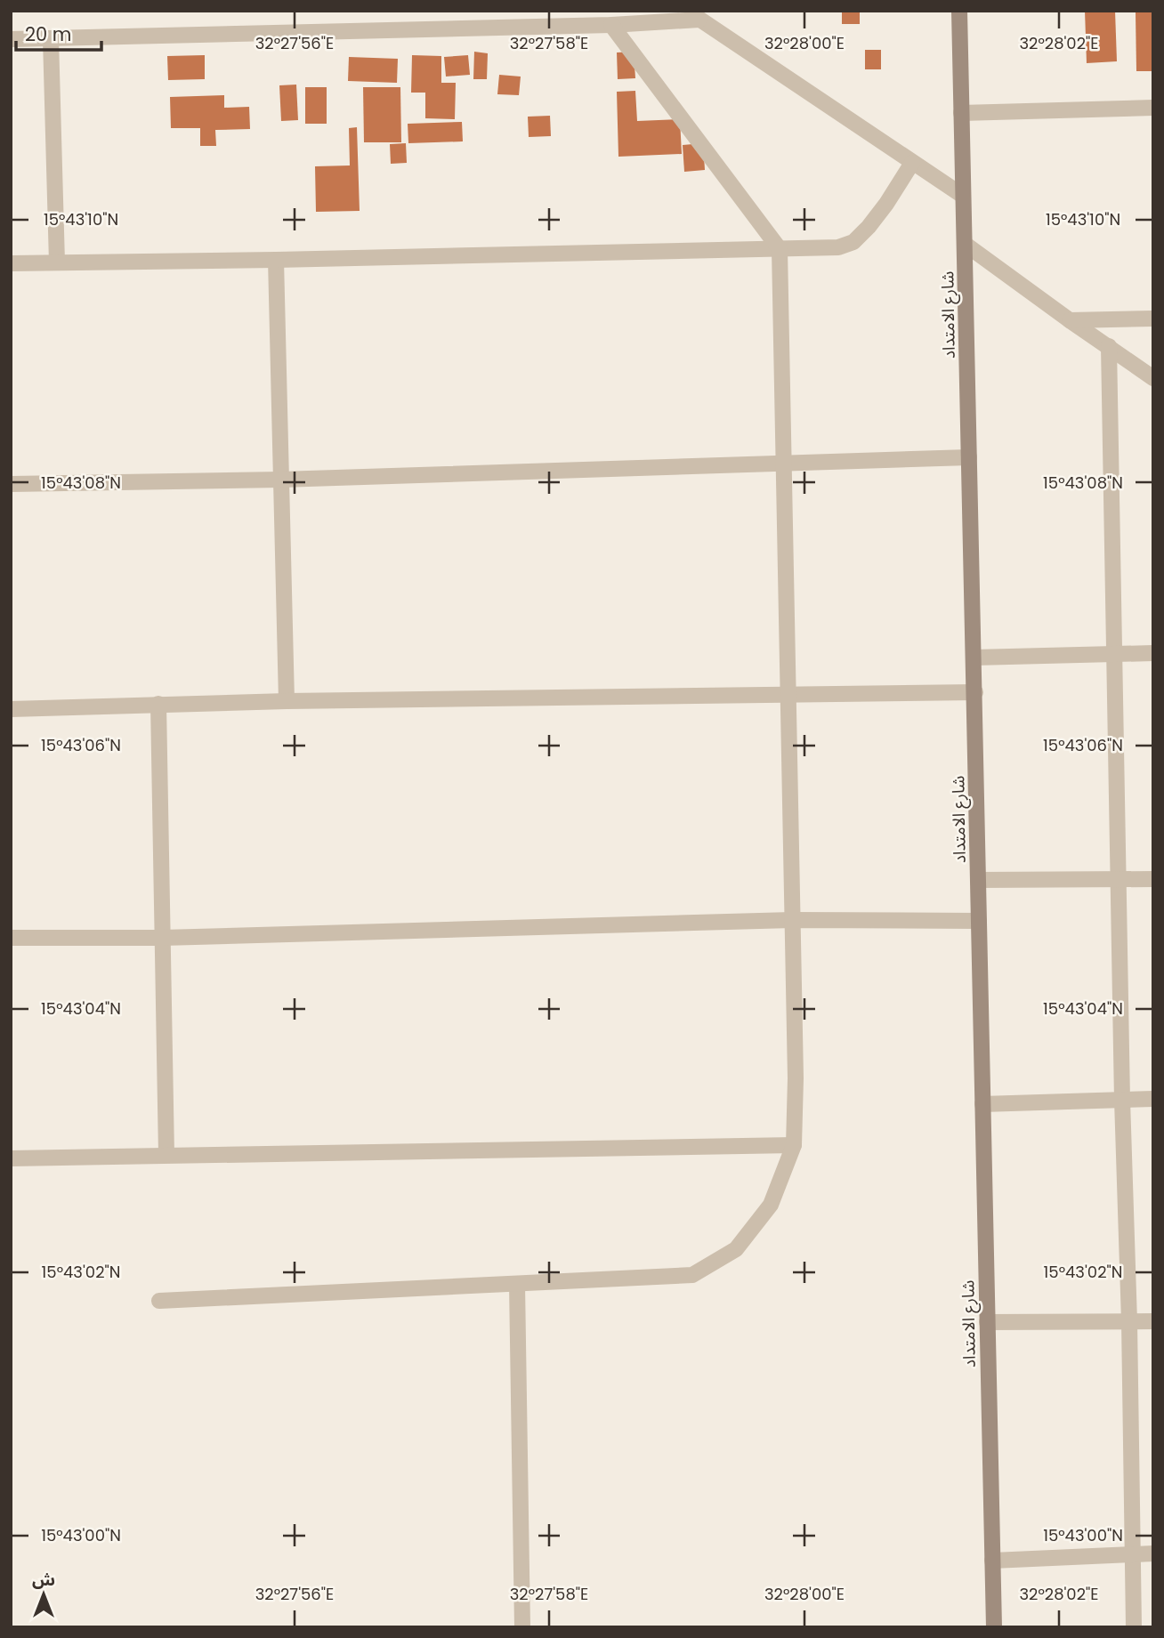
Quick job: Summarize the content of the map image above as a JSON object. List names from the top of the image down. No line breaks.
{"streets":{"street":["شارع الامتداد"]},"scale_bar":"20 m","north":"top","coordinates":["32°27'56\"E","32°27'58\"E","32°28'00\"E","32°28'02\"E","15°43'10\"N","15°43'08\"N","15°43'06\"N","15°43'04\"N","15°43'02\"N","15°43'00\"N"]}
